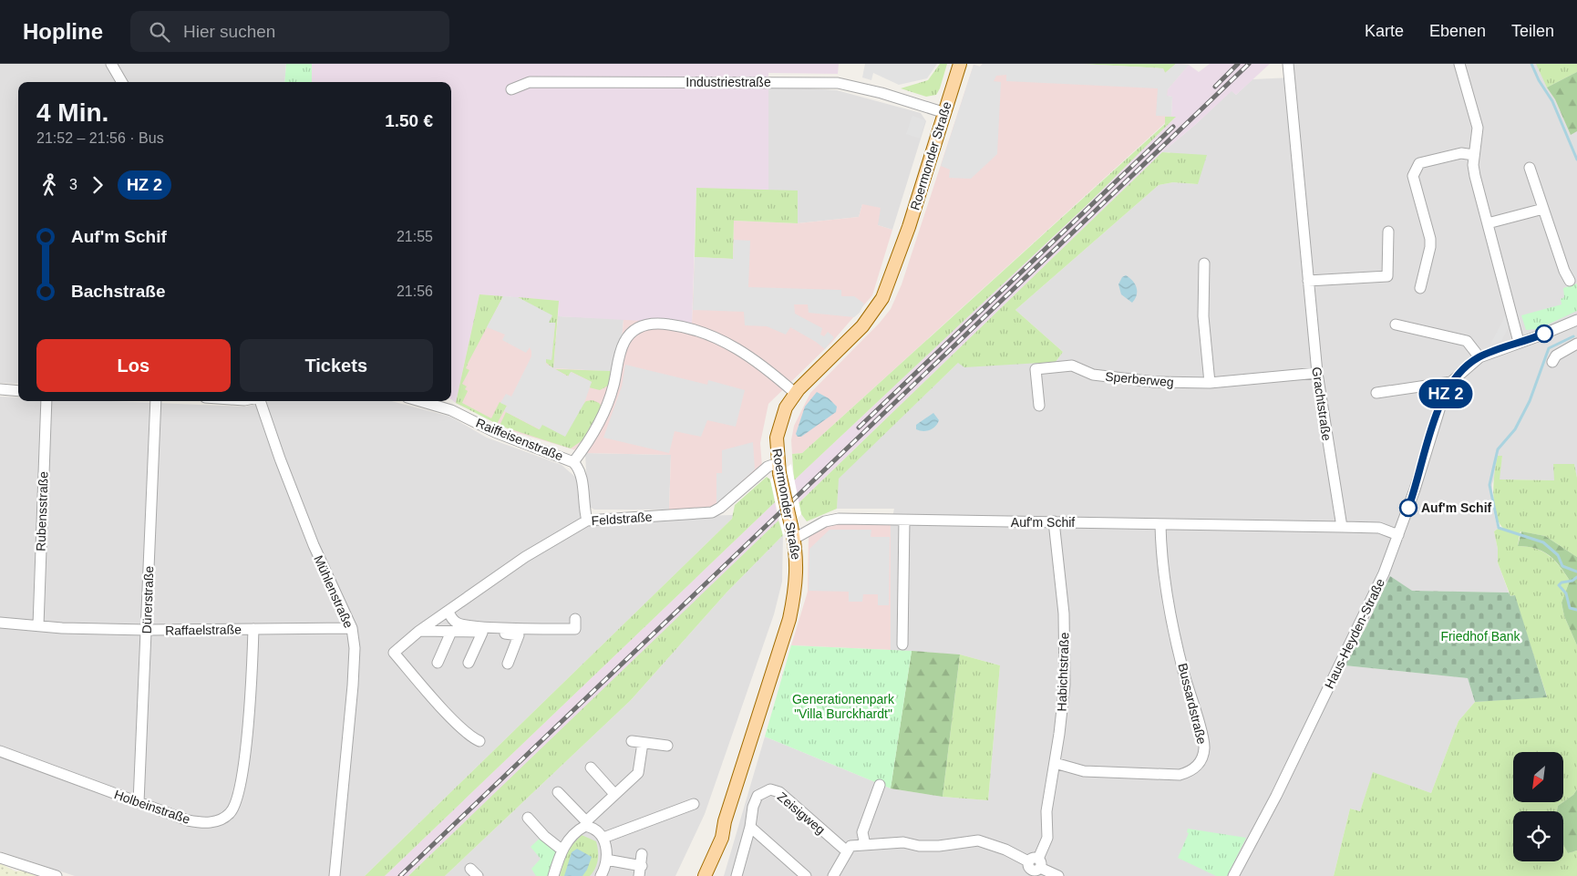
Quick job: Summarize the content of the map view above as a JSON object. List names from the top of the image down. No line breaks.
{"streets":{"main road":["Roermonder Straße"],"street":["Industriestraße","Sperberweg","Grachtstraße","Raiffeisenstraße","Rubensstraße","Feldstraße","Auf'm Schif","Mühlenstraße","Dürerstraße","Raffaelstraße","Haus-Heyden-Straße","Habichtstraße","Bussardstraße","Holbeinstraße","Zeisigweg"]},"crossings":[["Industriestraße","Roermonder Straße"],["Roermonder Straße","Feldstraße"],["Roermonder Straße","Auf'm Schif"],["Sperberweg","Grachtstraße"],["Grachtstraße","Auf'm Schif"],["Raiffeisenstraße","Feldstraße"],["Rubensstraße","Raffaelstraße"],["Auf'm Schif","Haus-Heyden-Straße"],["Auf'm Schif","Habichtstraße"],["Auf'm Schif","Bussardstraße"],["Mühlenstraße","Raffaelstraße"],["Dürerstraße","Raffaelstraße"],["Dürerstraße","Holbeinstraße"],["Raffaelstraße","Holbeinstraße"],["Habichtstraße","Bussardstraße"]],"parks":["Friedhof Bank","Generationenpark \"Villa Burckhardt\""],"places":["Auf'm Schif"],"north":"bottom left","page":{"header":"Hopline","search":"Hier suchen","nav":["Karte","Ebenen","Teilen"],"on_map":"HZ 2","heading":["4 Min.","21:52 – 21:56 · Bus","1.50 €"],"legs":["3","HZ 2"],"list":[{"name":"Auf'm Schif","value":"21:55"},{"name":"Bachstraße","value":"21:56"}],"buttons":["Los","Tickets"]}}
